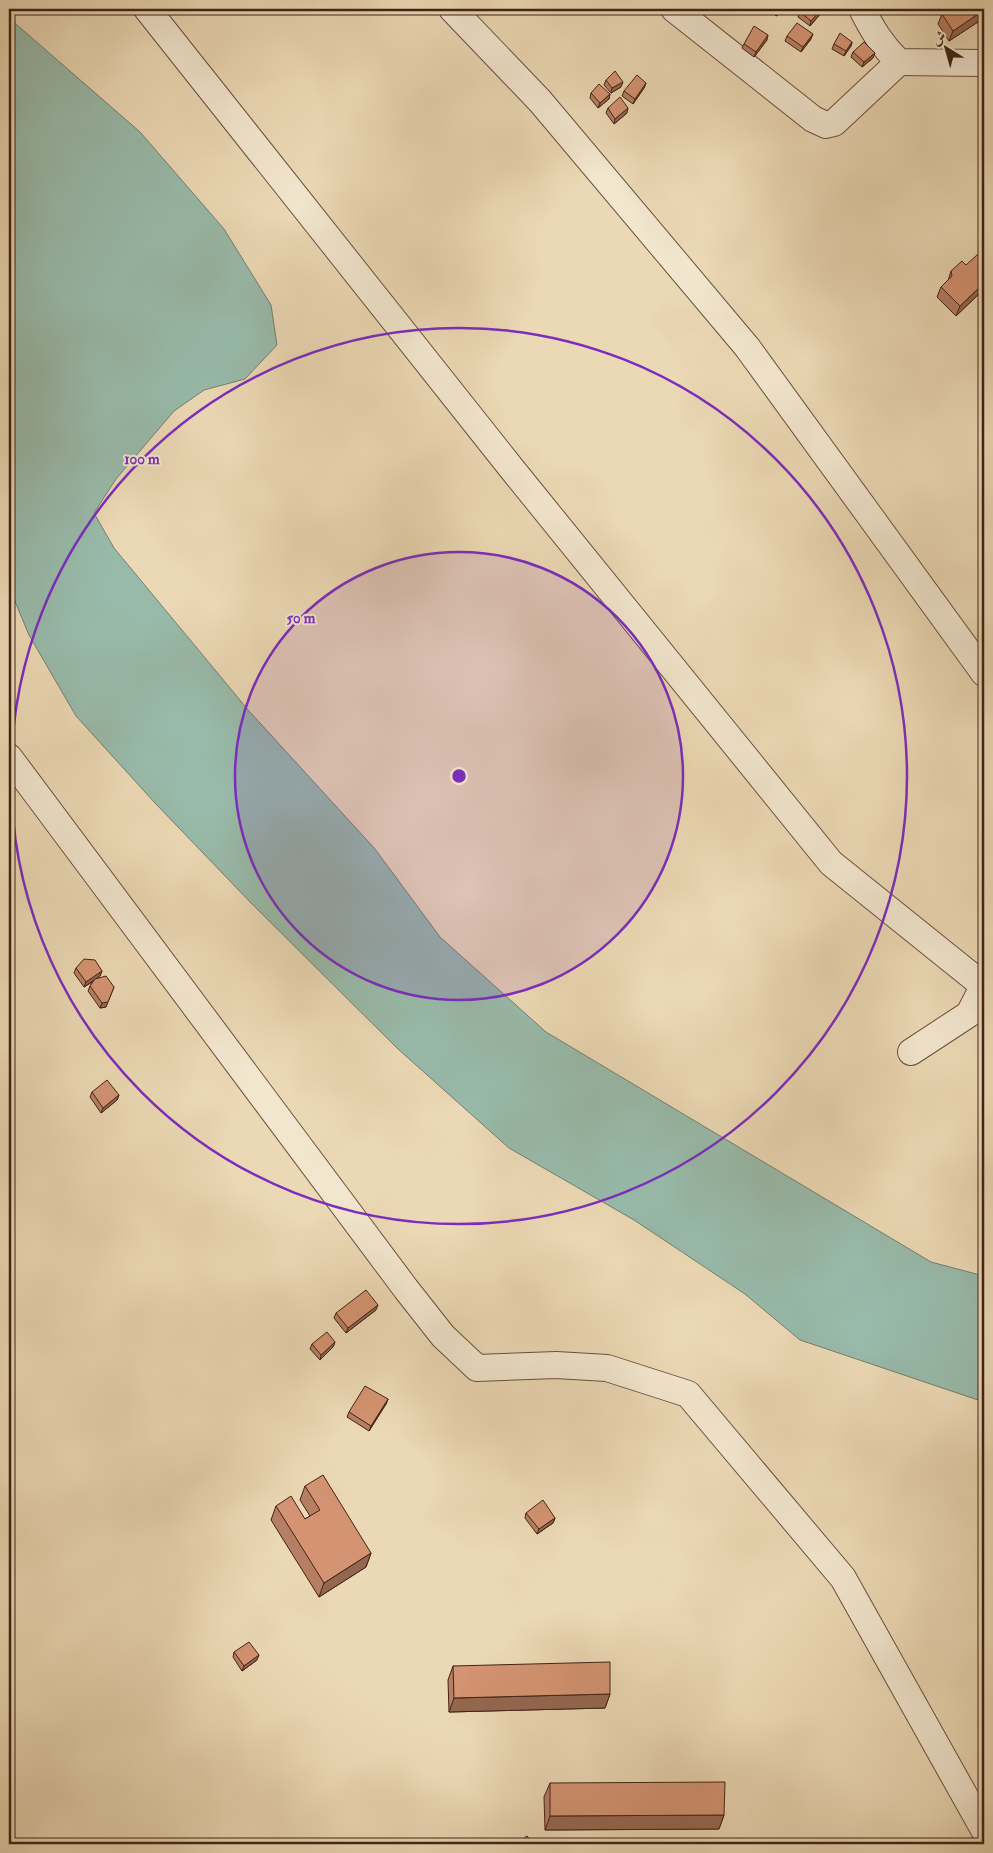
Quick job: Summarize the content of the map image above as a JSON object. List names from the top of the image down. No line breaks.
{"north":"top left","rings":["100 m","50 m"]}
